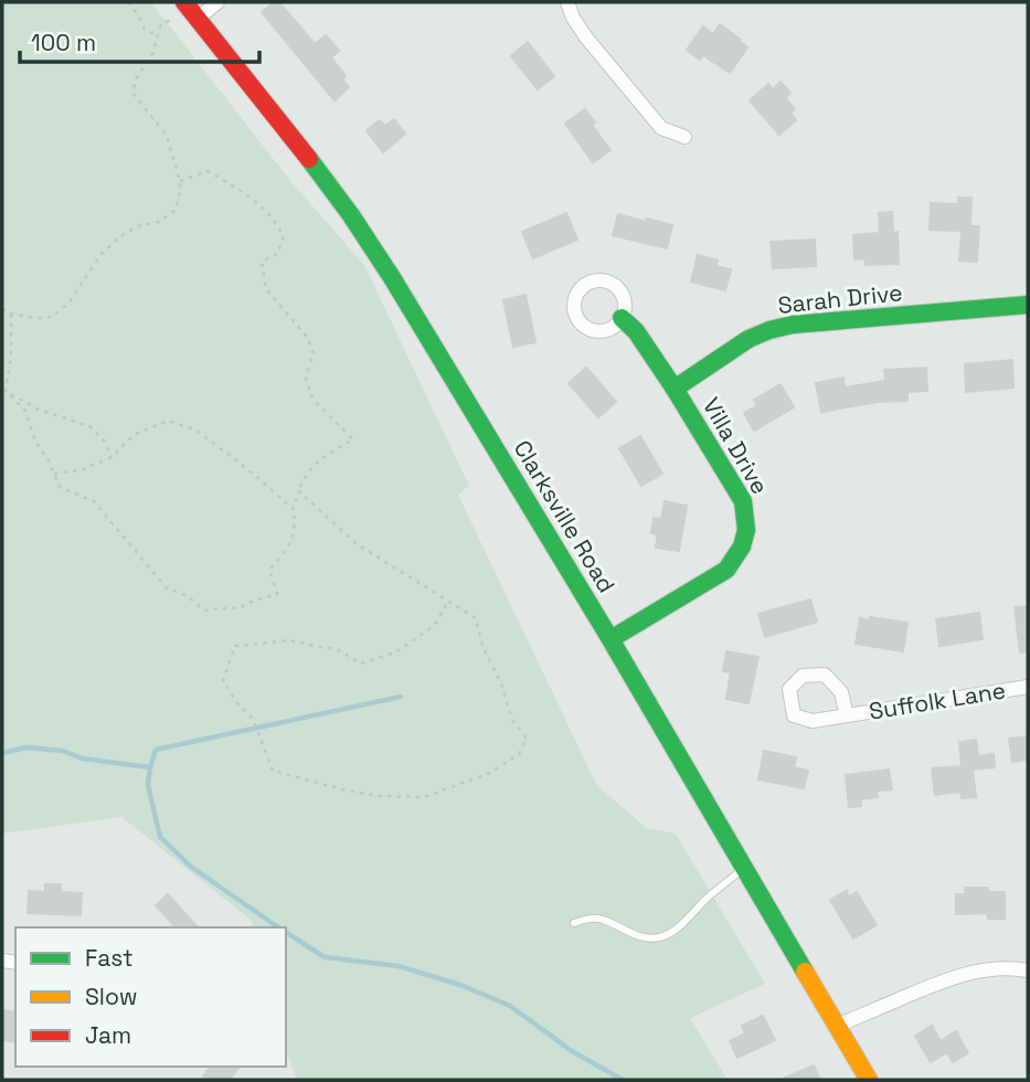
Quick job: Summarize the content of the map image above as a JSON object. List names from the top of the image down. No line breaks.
{"streets":{"street":["Sarah Drive","Villa Drive","Clarksville Road","Suffolk Lane"]},"crossings":[["Sarah Drive","Villa Drive"],["Villa Drive","Clarksville Road"]],"legend":["Fast","Slow","Jam"],"scale_bar":"100 m"}
